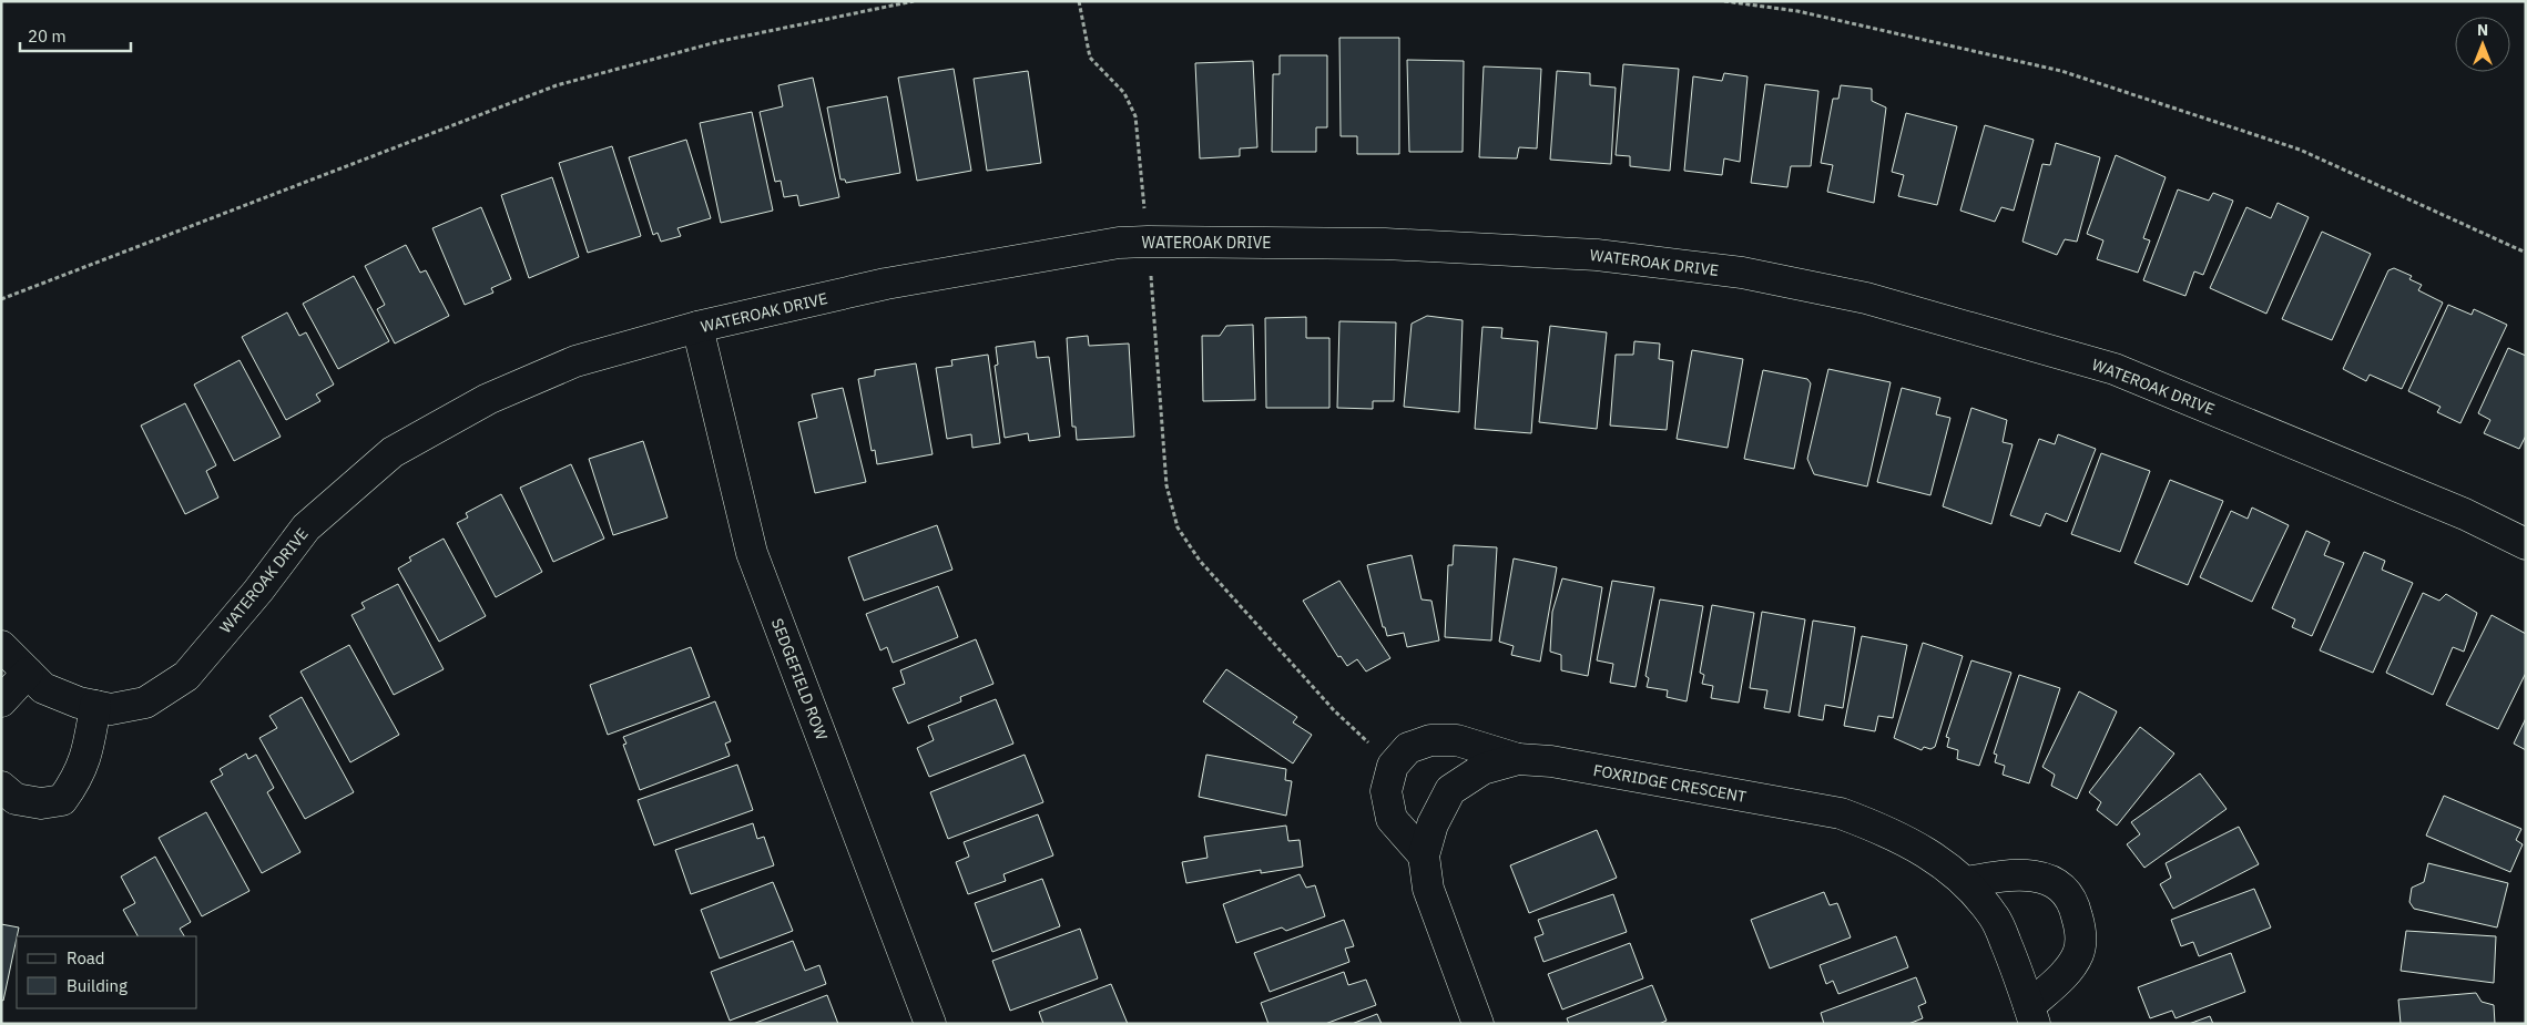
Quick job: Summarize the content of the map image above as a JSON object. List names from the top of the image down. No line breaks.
{"streets":{"street":["WATEROAK DRIVE","SEDGEFIELD ROW","FOXRIDGE CRESCENT"]},"crossings":[["WATEROAK DRIVE","SEDGEFIELD ROW"]],"legend":["Road","Building"],"scale_bar":"20 m","north":"top"}
